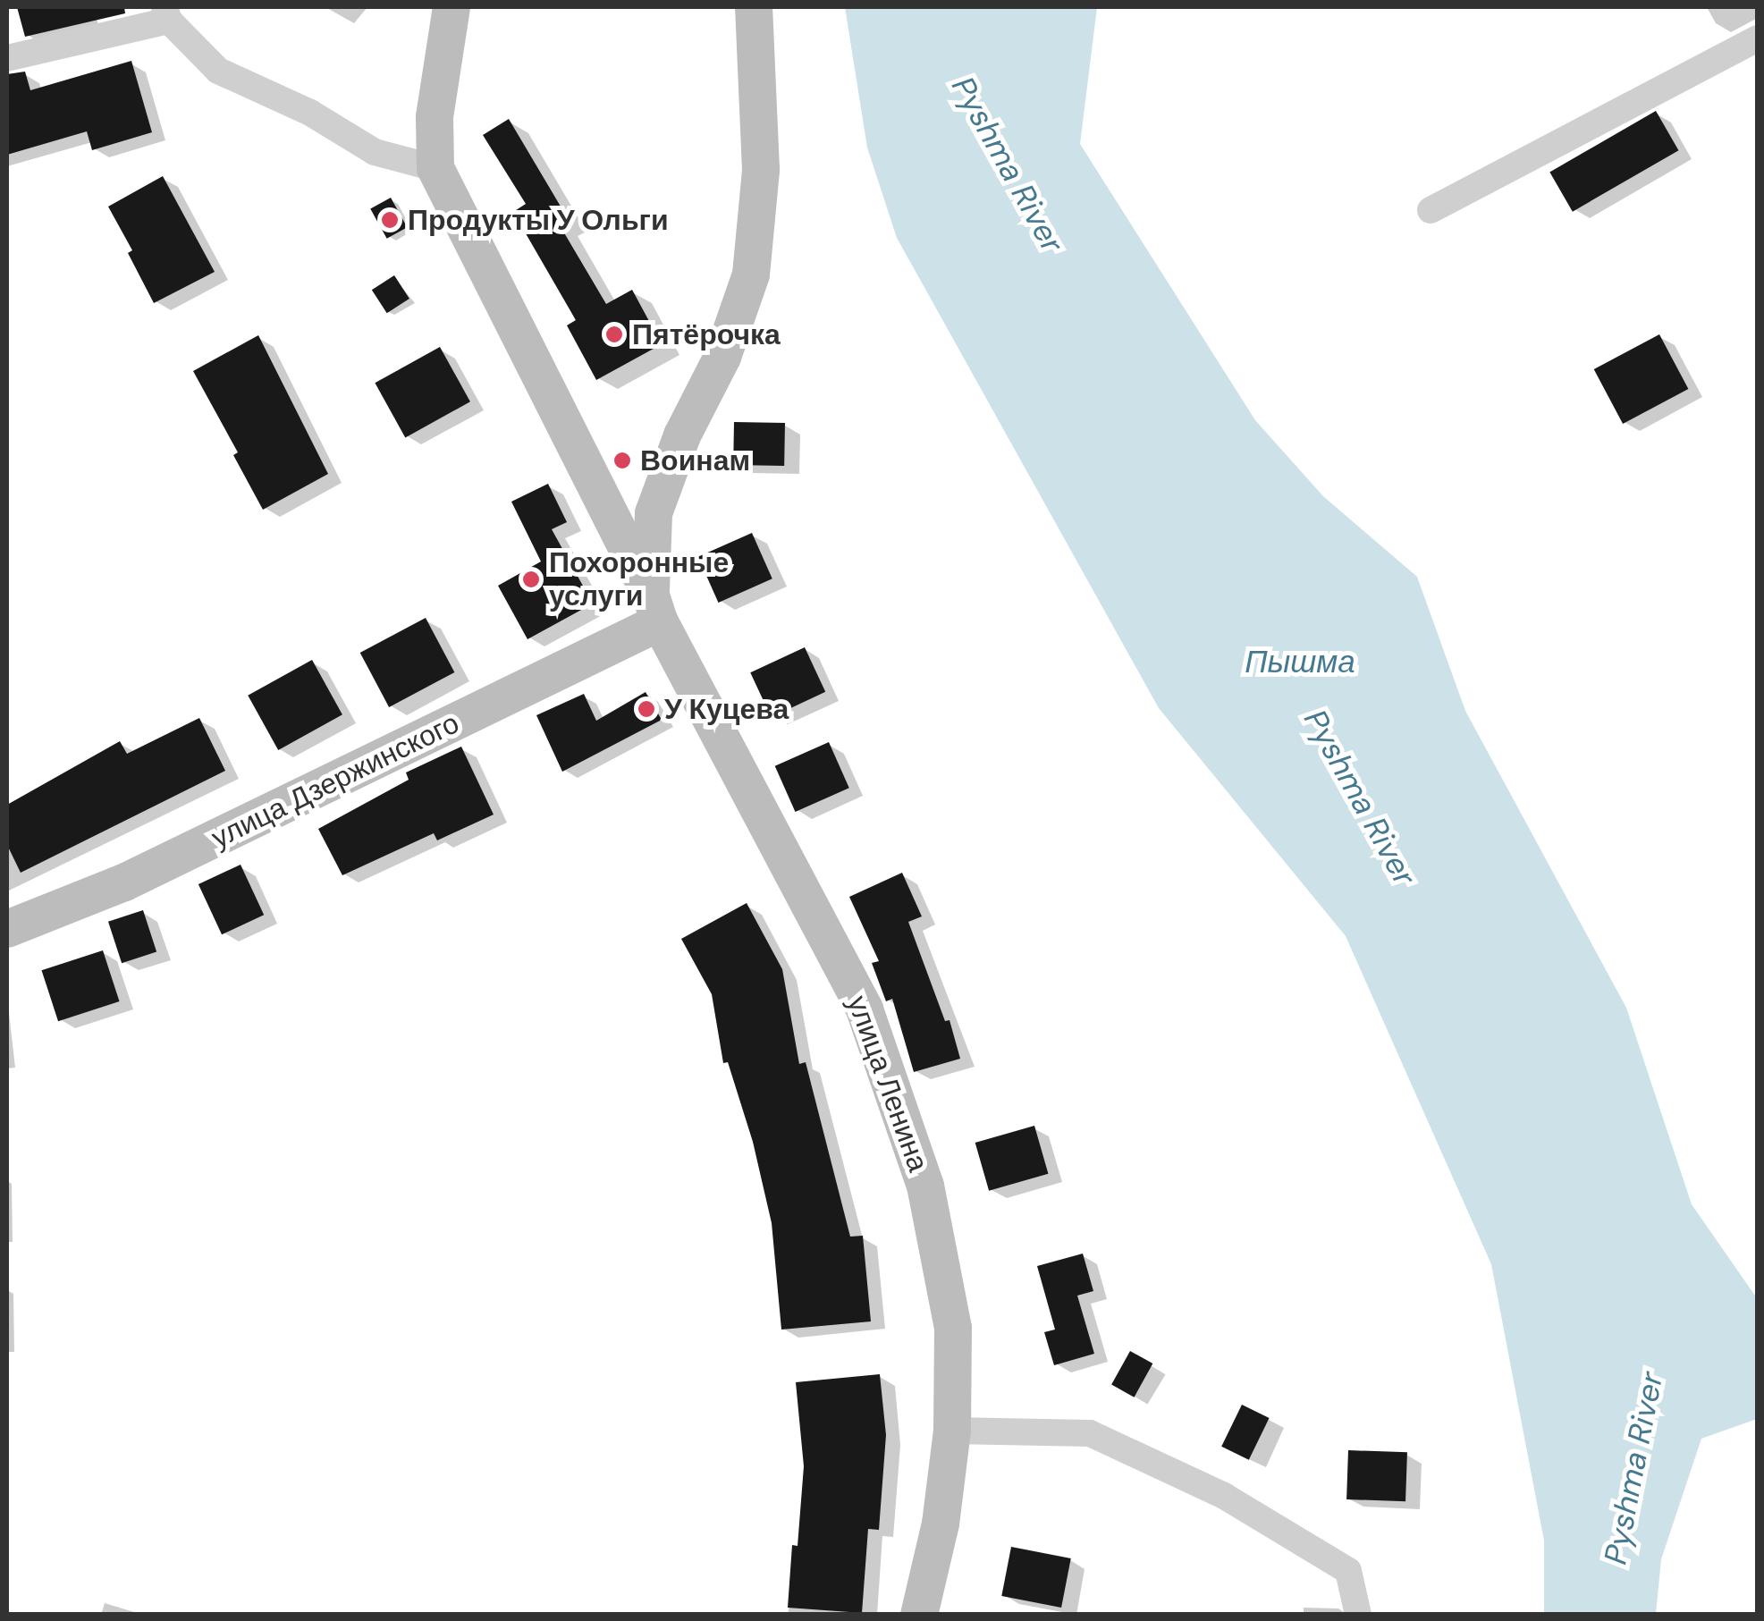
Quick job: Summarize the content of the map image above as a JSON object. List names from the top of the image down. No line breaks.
{"streets":{"main road":["улица Дзержинского","улица Ленина"]},"crossings":[["улица Дзержинского","улица Ленина"]],"water":["Pyshma River","Пышма"],"places":["Продукты У Ольги","Пятёрочка","Воинам","Похоронные услуги","У Куцева"]}
